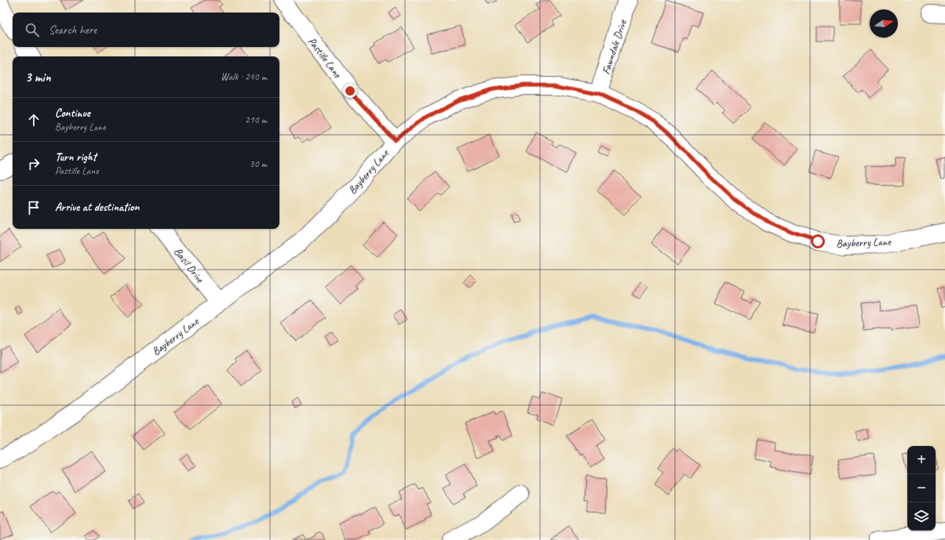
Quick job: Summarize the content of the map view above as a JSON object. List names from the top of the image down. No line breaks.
{"streets":{"street":["Fawndale Drive","Pastille Lane","Bayberry Lane","Basil Drive"]},"crossings":[["Fawndale Drive","Bayberry Lane"],["Pastille Lane","Bayberry Lane"],["Bayberry Lane","Basil Drive"]],"north":"right","page":{"search":"Search here","heading":["3 min","Walk · 240 m"],"list":[["Continue","Bayberry Lane","210 m"],["Turn right","Pastille Lane","30 m"],"Arrive at destination"],"map_buttons":["+","−"]}}
